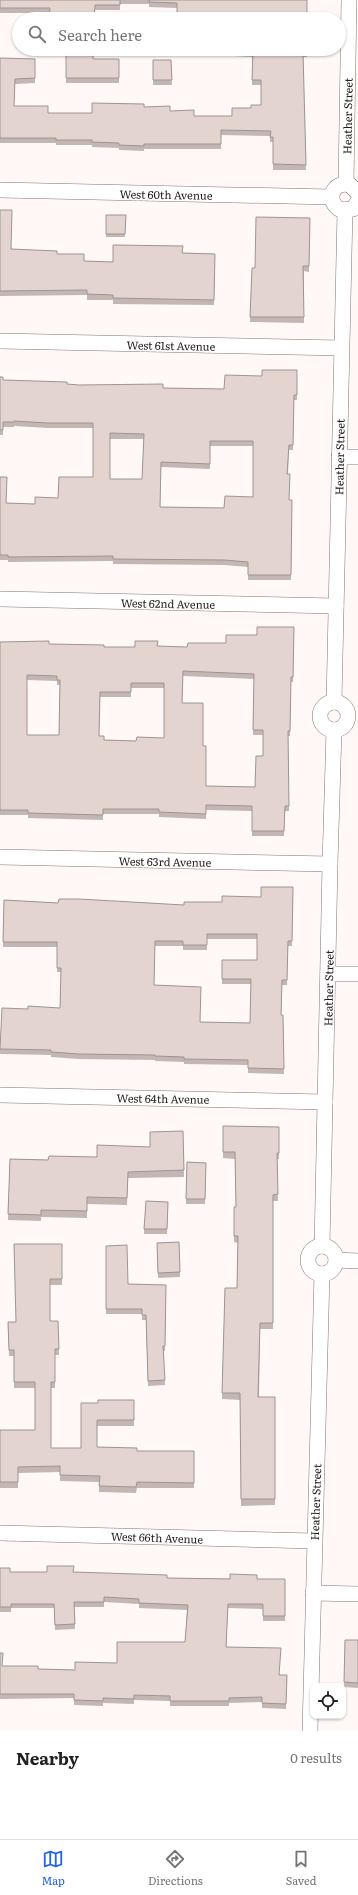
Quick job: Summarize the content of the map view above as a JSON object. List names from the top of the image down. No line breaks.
{"streets":{"street":["Heather Street","West 60th Avenue","West 61st Avenue","West 62nd Avenue","West 63rd Avenue","West 64th Avenue","West 66th Avenue"]},"crossings":[["Heather Street","West 61st Avenue"],["Heather Street","West 62nd Avenue"],["Heather Street","West 63rd Avenue"],["Heather Street","West 64th Avenue"],["Heather Street","West 66th Avenue"]],"page":{"search":"Search here","heading":["Nearby","0 results"],"nav":["Map","Directions","Saved"]}}
